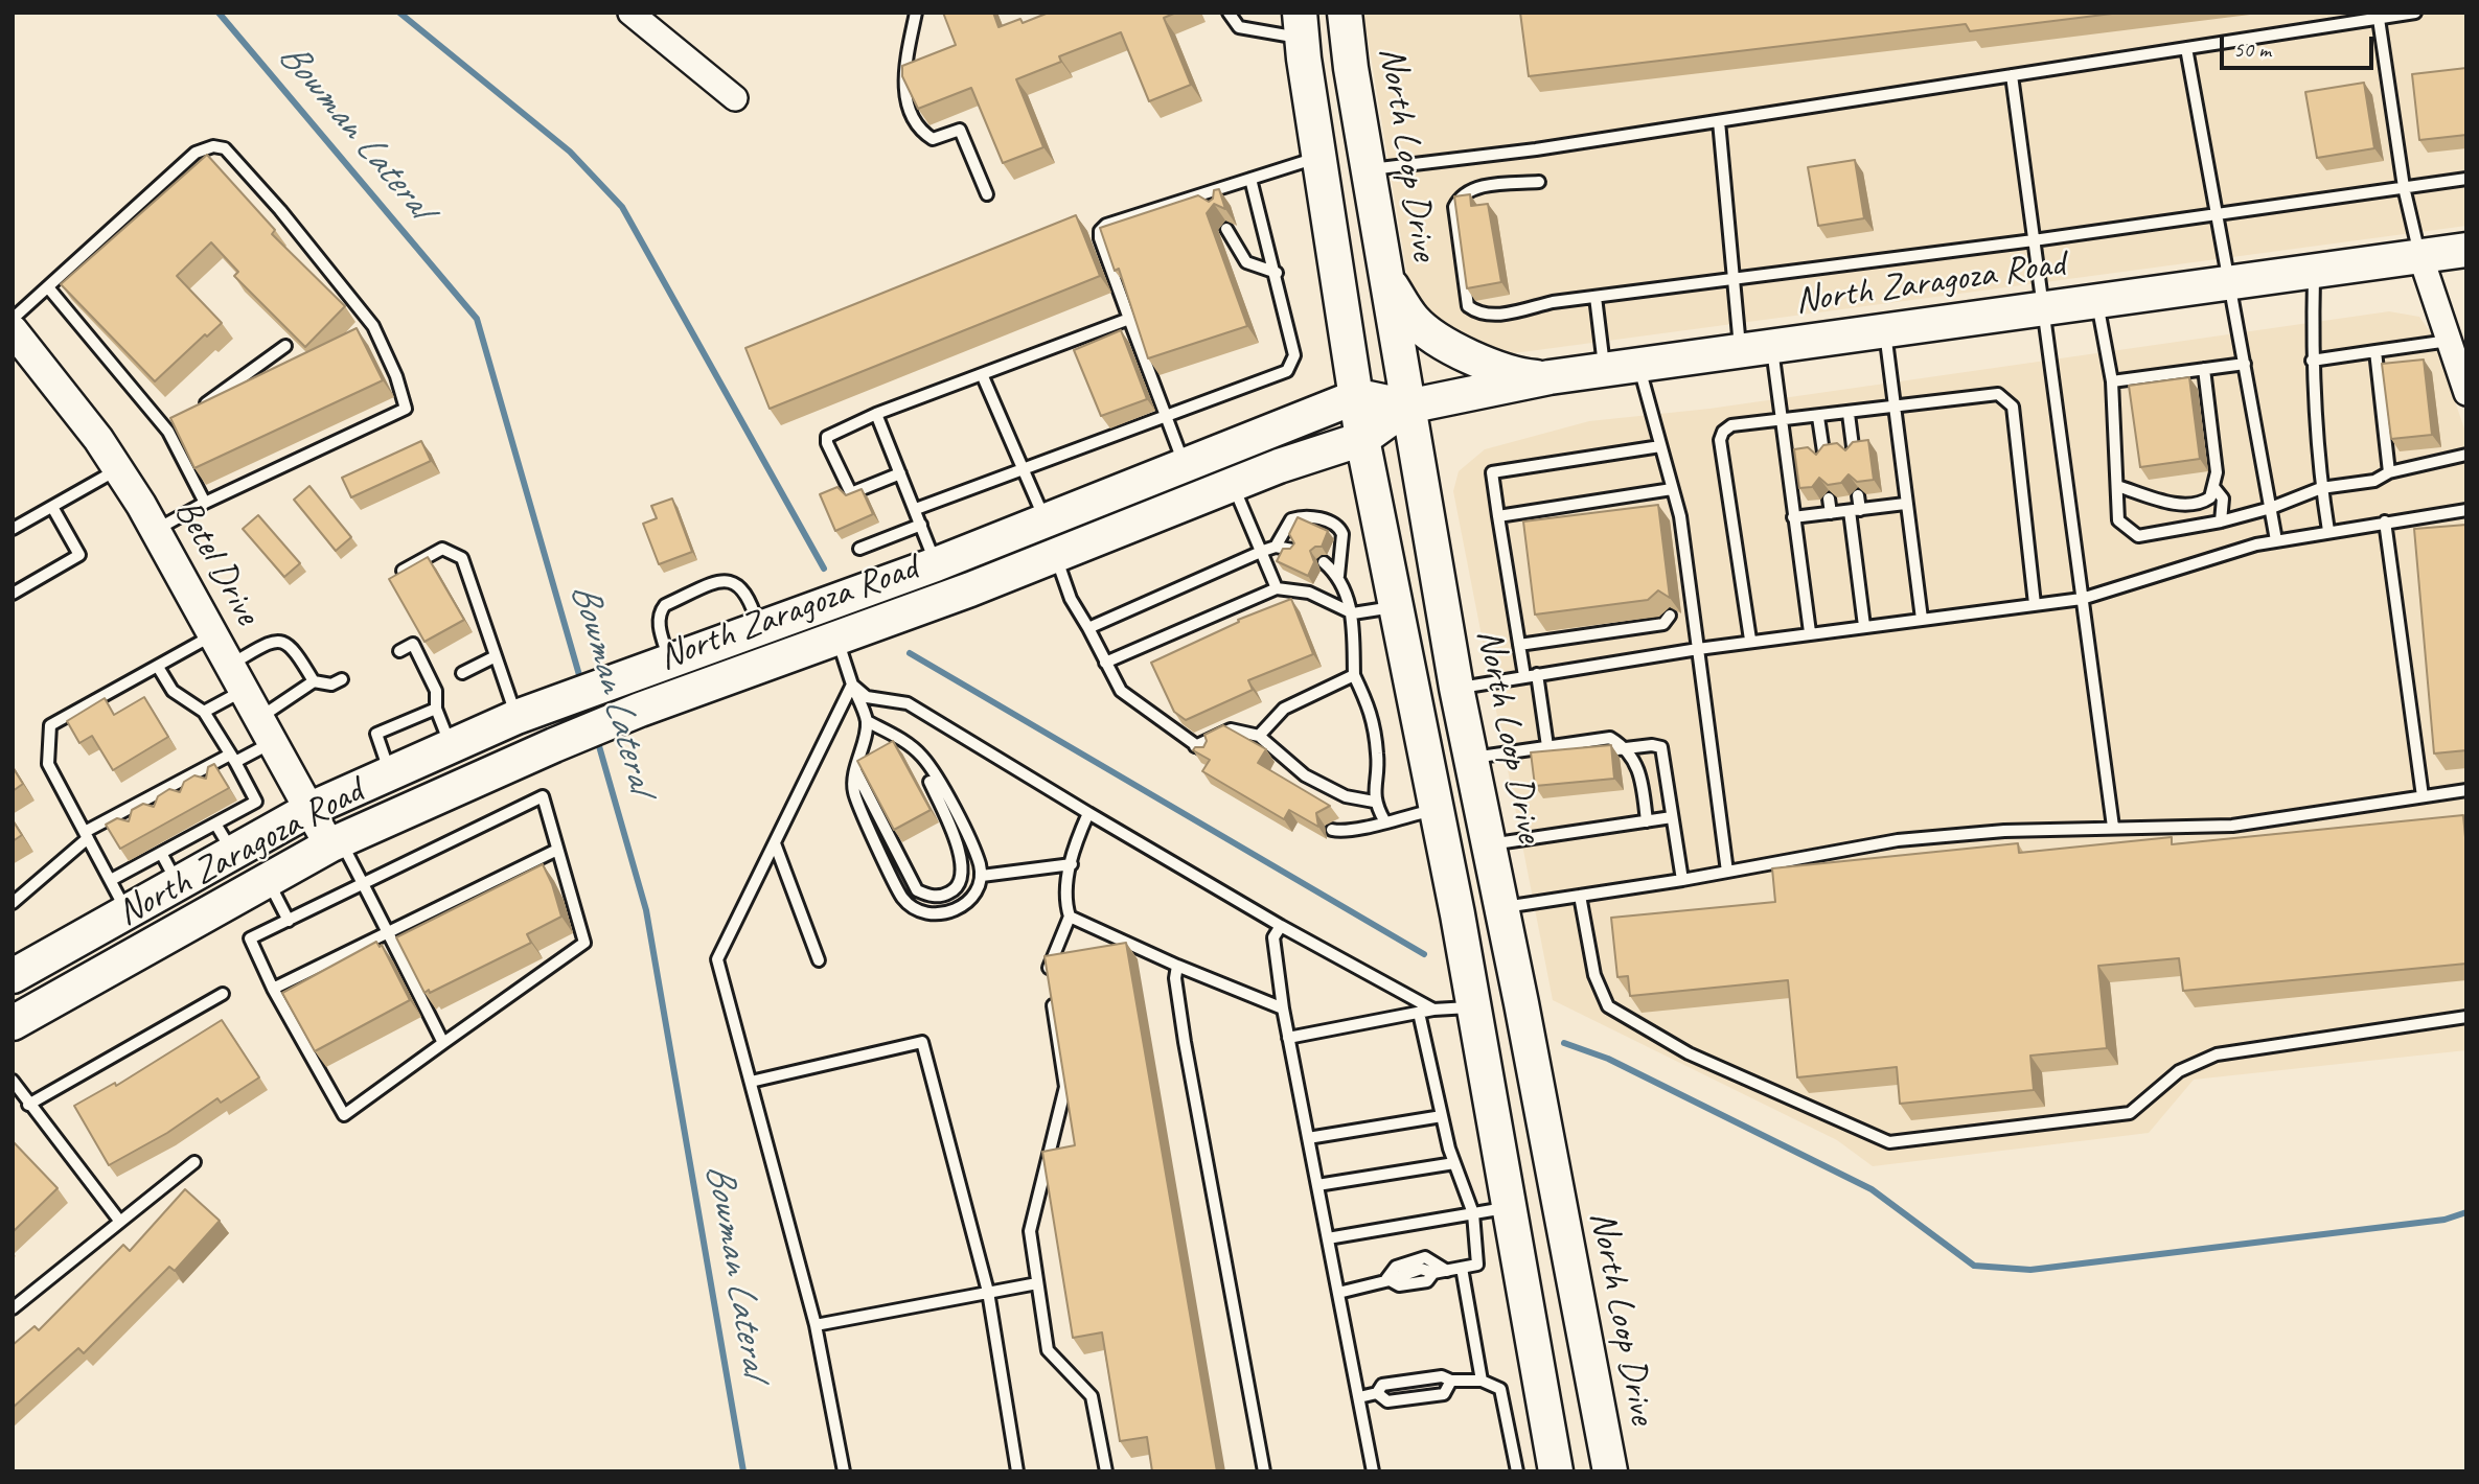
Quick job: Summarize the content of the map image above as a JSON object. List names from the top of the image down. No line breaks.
{"streets":{"main road":["North Loop Drive","North Zaragoza Road"],"street":["Betel Drive"]},"crossings":[["North Loop Drive","North Zaragoza Road"],["North Zaragoza Road","Betel Drive"]],"water":["Bowman Lateral"],"scale_bar":"50 m"}
